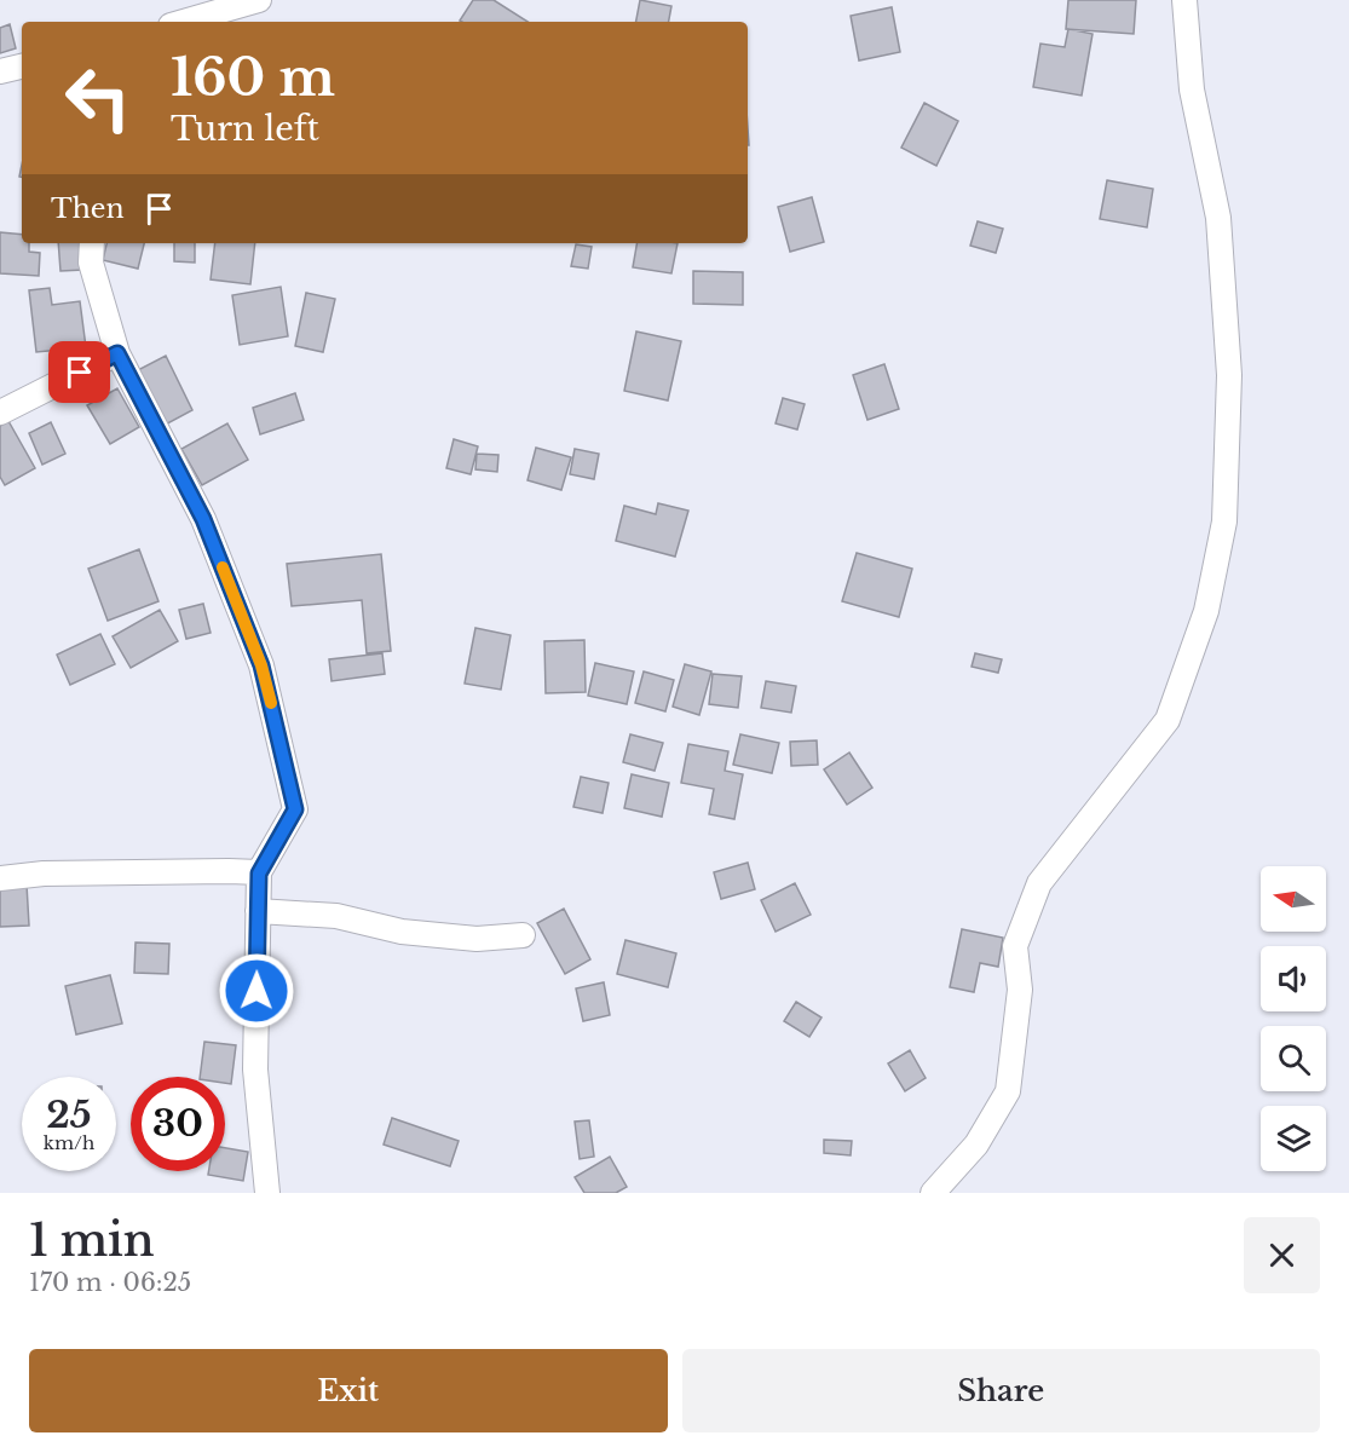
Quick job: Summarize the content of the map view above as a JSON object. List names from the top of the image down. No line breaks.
{"north":"left","page":{"turn":["160 m","Turn left"],"then":"Then","speed":"25 km/h","limit":"30","heading":["1 min","170 m · 06:25"],"buttons":["Exit","Share"]}}
